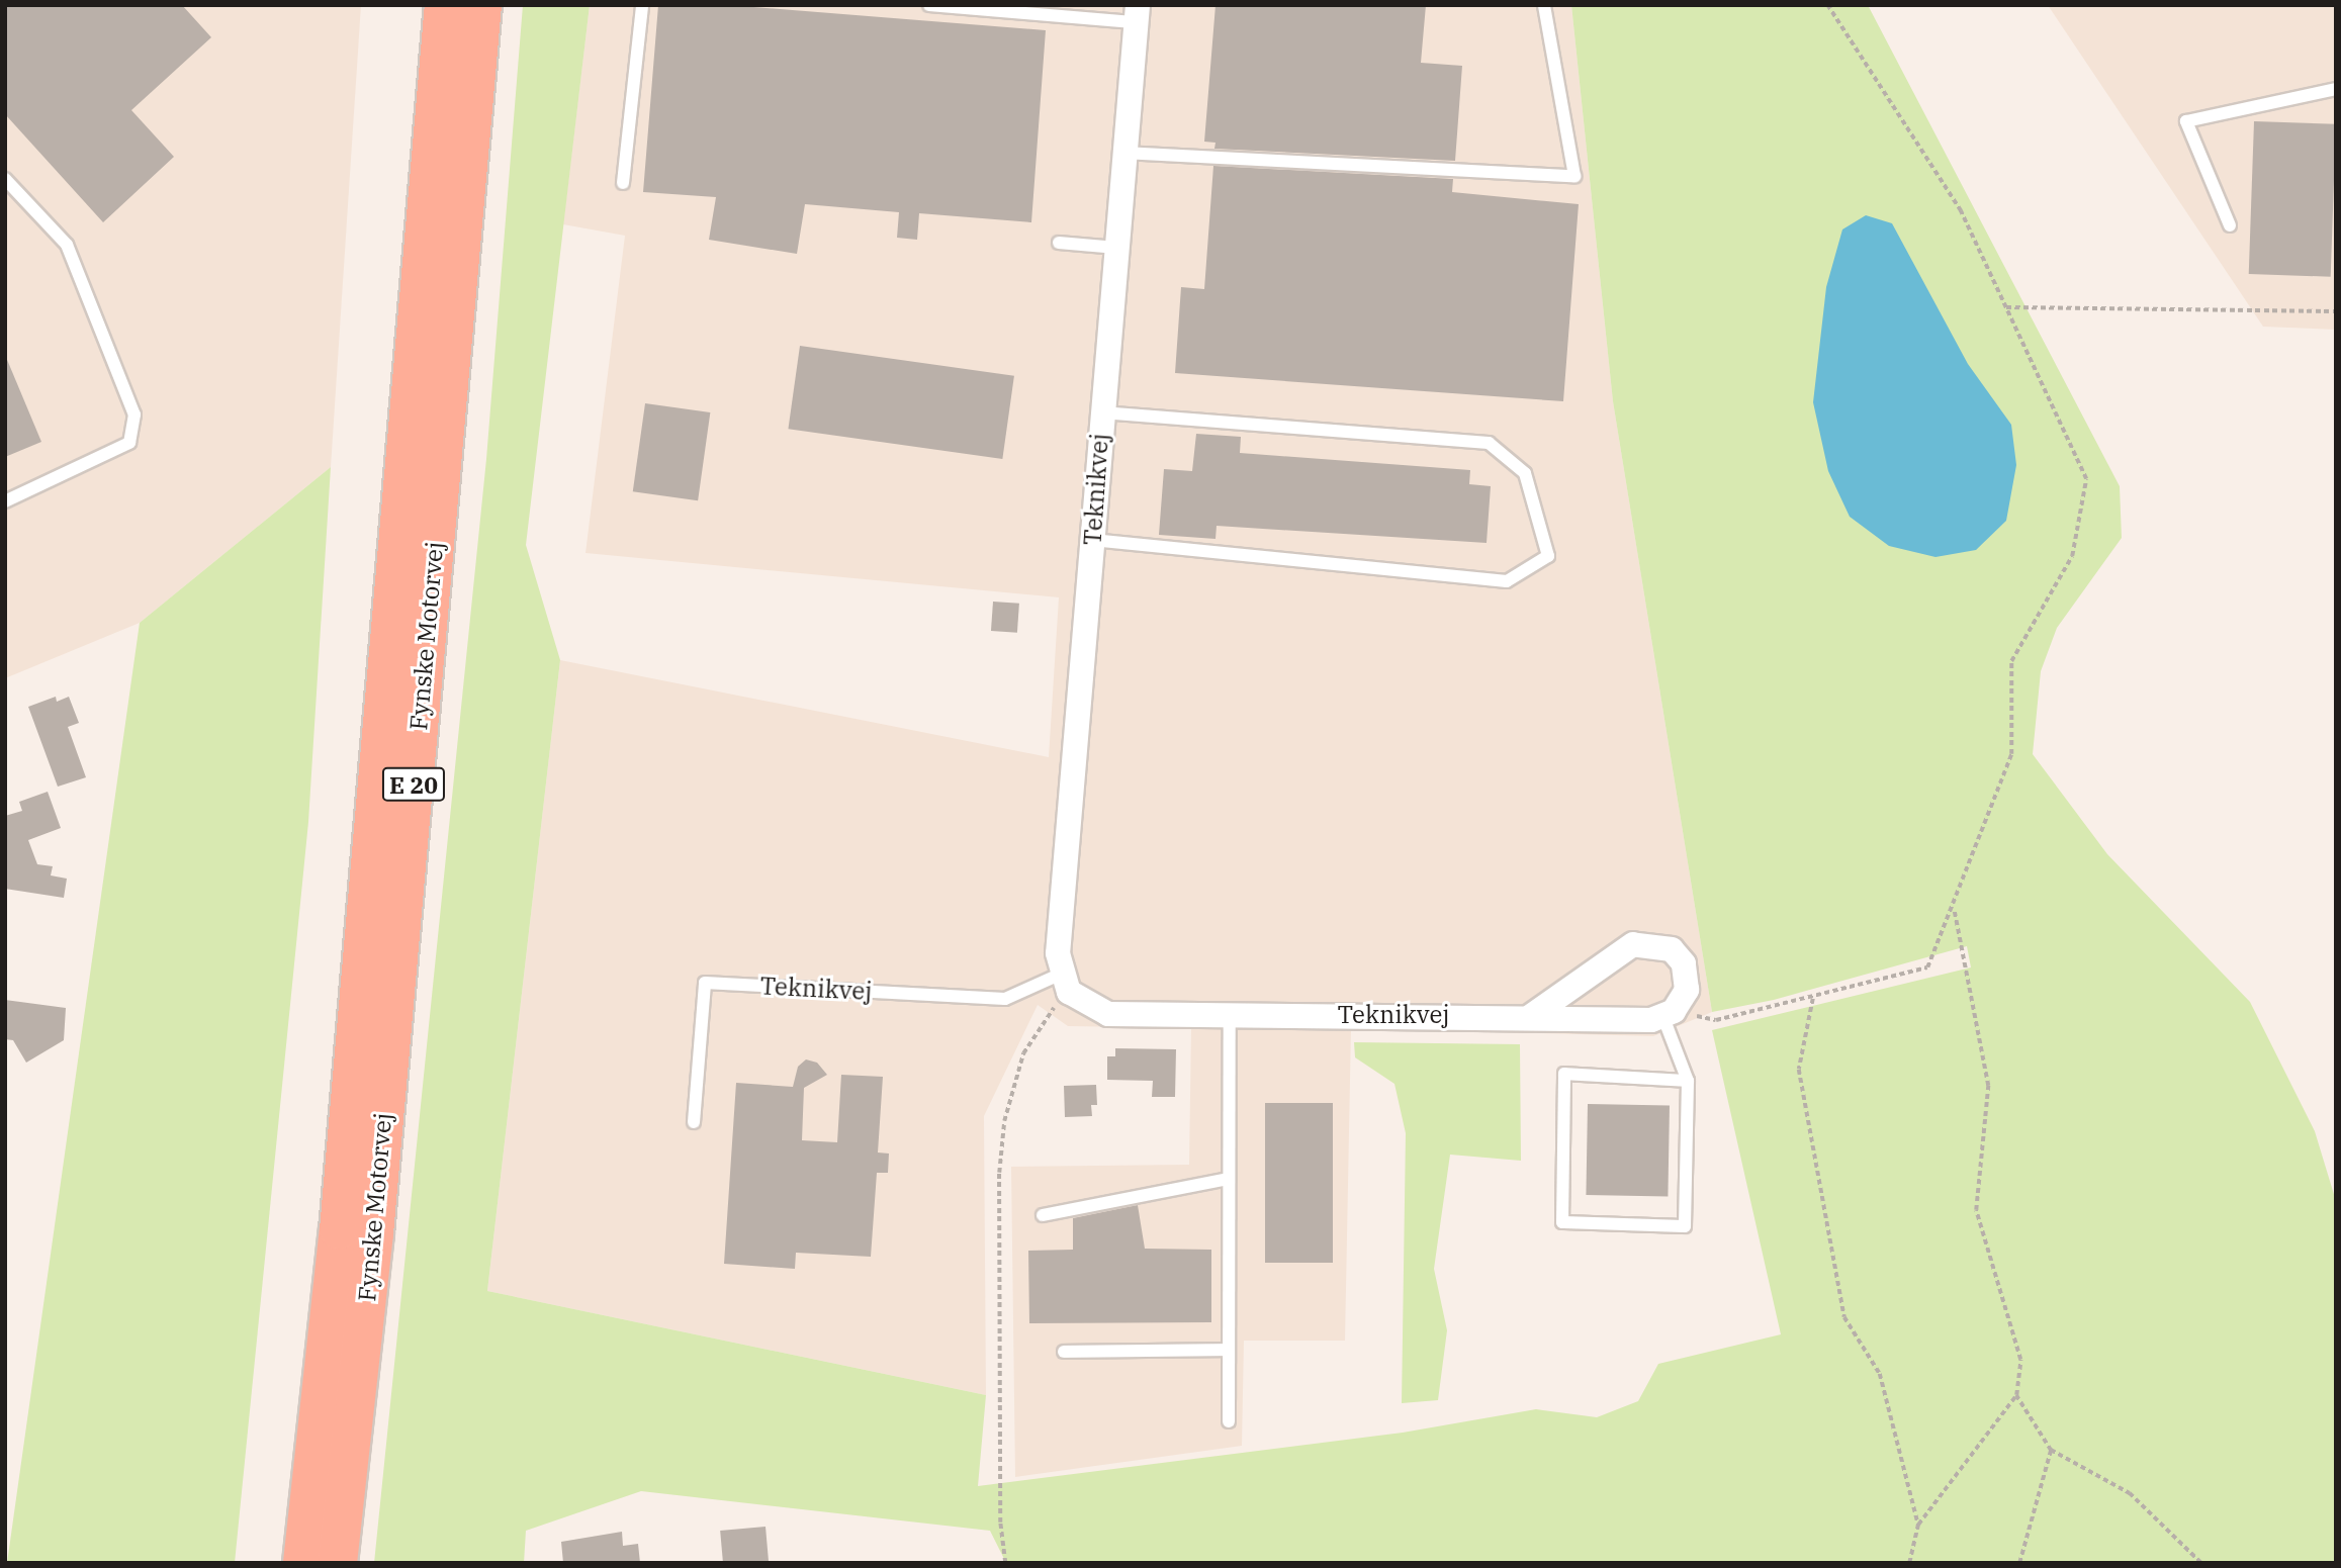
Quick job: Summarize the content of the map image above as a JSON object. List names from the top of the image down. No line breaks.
{"streets":{"highway":["Fynske Motorvej","E 20"],"street":["Teknikvej"]}}
